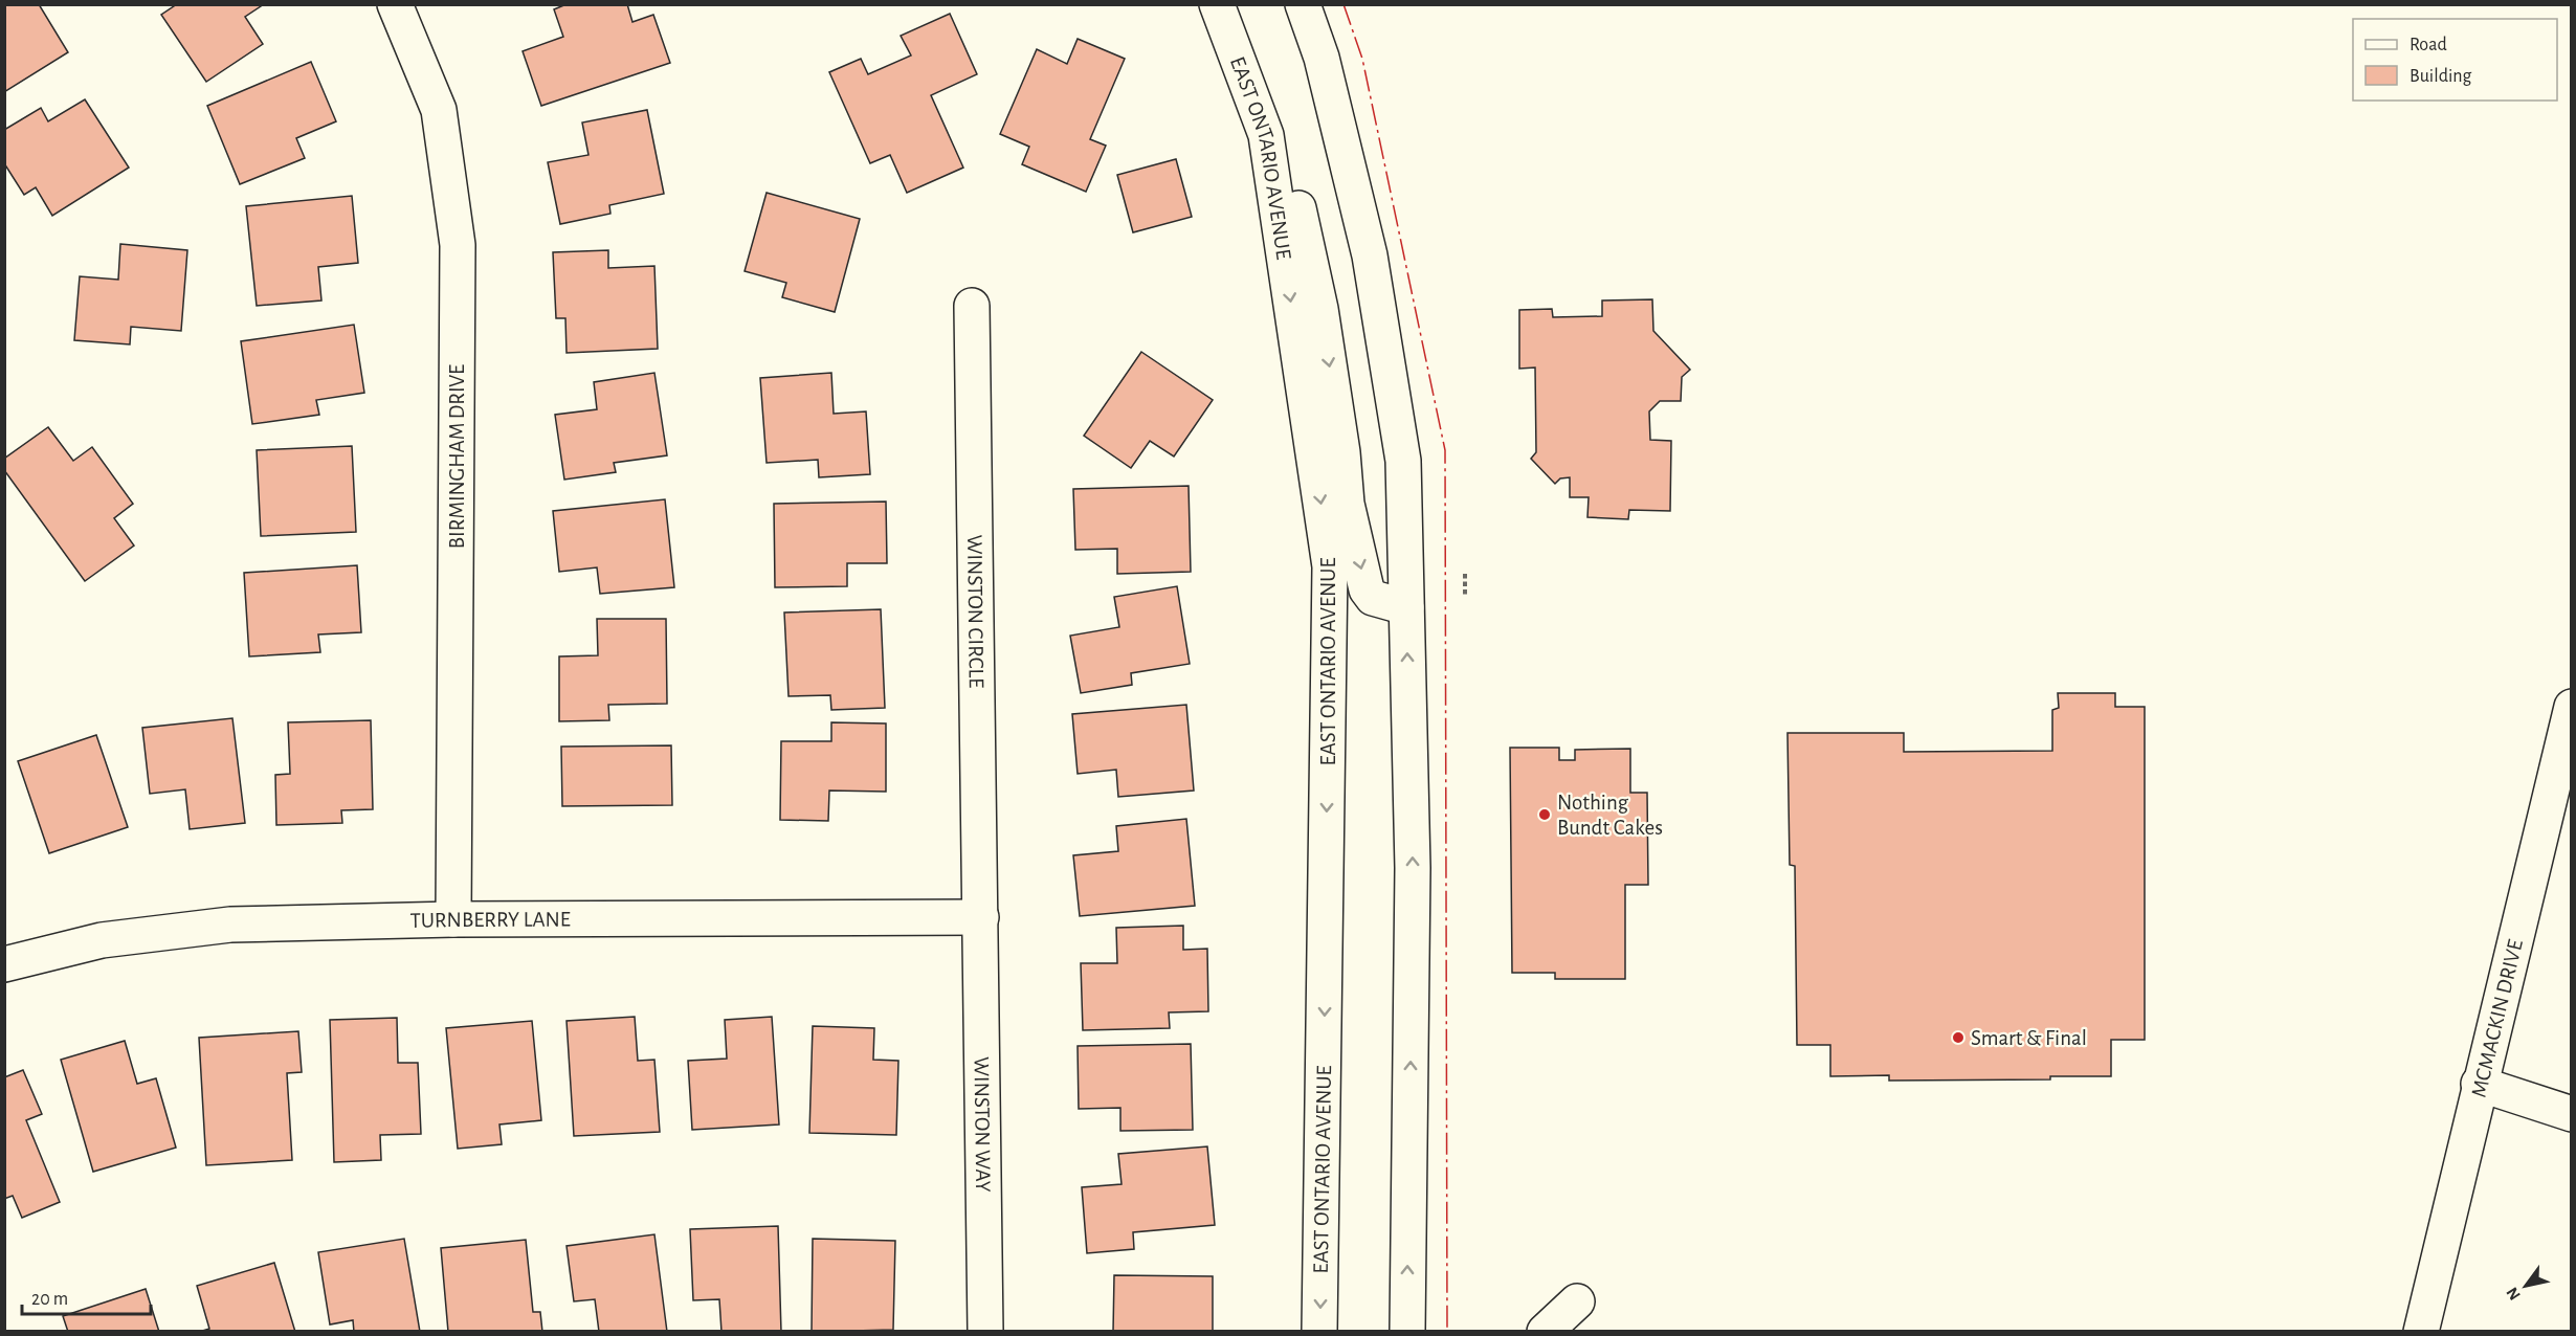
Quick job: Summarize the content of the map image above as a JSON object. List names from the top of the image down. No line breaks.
{"streets":{"street":["EAST ONTARIO AVENUE","BIRMINGHAM DRIVE","WINSTON CIRCLE","TURNBERRY LANE","MCMACKIN DRIVE","WINSTON WAY"]},"crossings":[["BIRMINGHAM DRIVE","TURNBERRY LANE"],["WINSTON CIRCLE","TURNBERRY LANE"],["WINSTON CIRCLE","WINSTON WAY"],["TURNBERRY LANE","WINSTON WAY"]],"places":["Nothing Bundt Cakes","Smart & Final"],"legend":["Road","Building"],"scale_bar":"20 m","north":"bottom left"}
